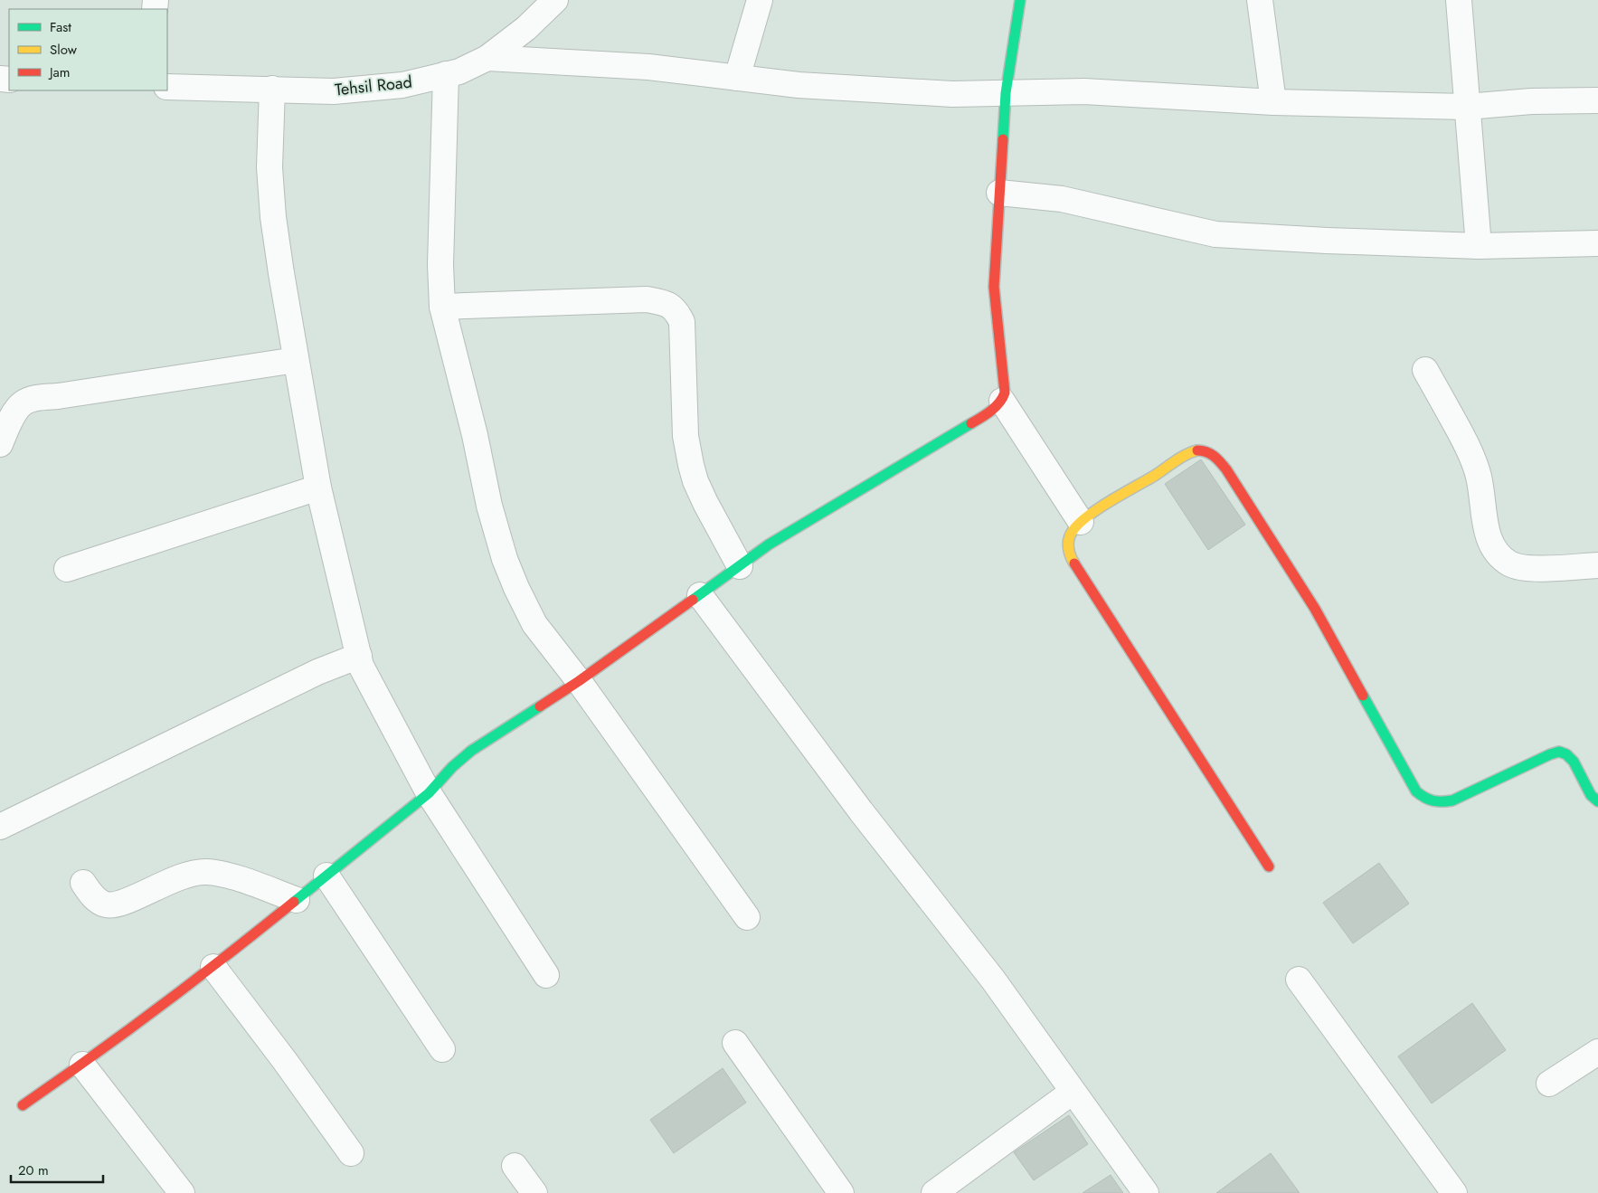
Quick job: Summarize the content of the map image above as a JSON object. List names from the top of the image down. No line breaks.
{"streets":{"street":["Tehsil Road"]},"legend":["Fast","Slow","Jam"],"scale_bar":"20 m"}
